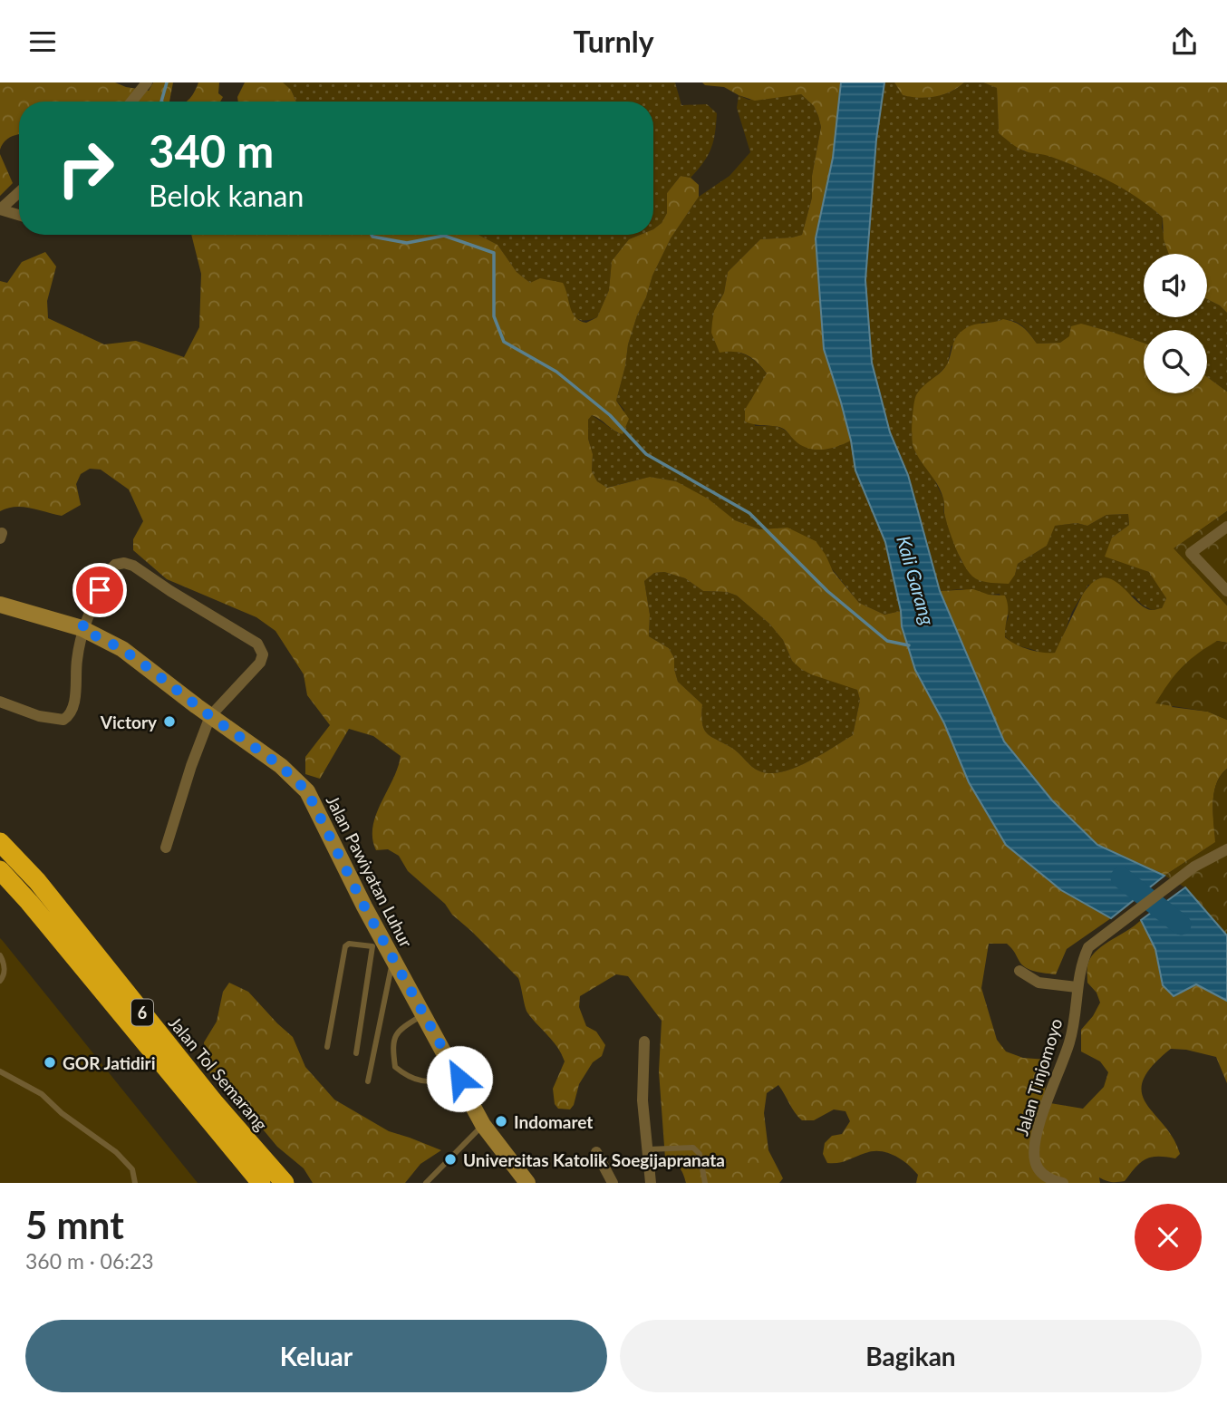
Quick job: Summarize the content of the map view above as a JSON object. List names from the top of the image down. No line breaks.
{"streets":{"highway":["6","Jalan Tol Semarang"],"main road":["Jalan Pawiyatan Luhur"],"street":["Jalan Tinjomoyo"]},"water":["Kali Garang"],"places":["Victory","GOR Jatidiri","Indomaret","Universitas Katolik Soegijapranata"],"page":{"header":"Turnly","turn":["340 m","Belok kanan"],"heading":["5 mnt","360 m · 06:23"],"buttons":["Keluar","Bagikan"]}}
